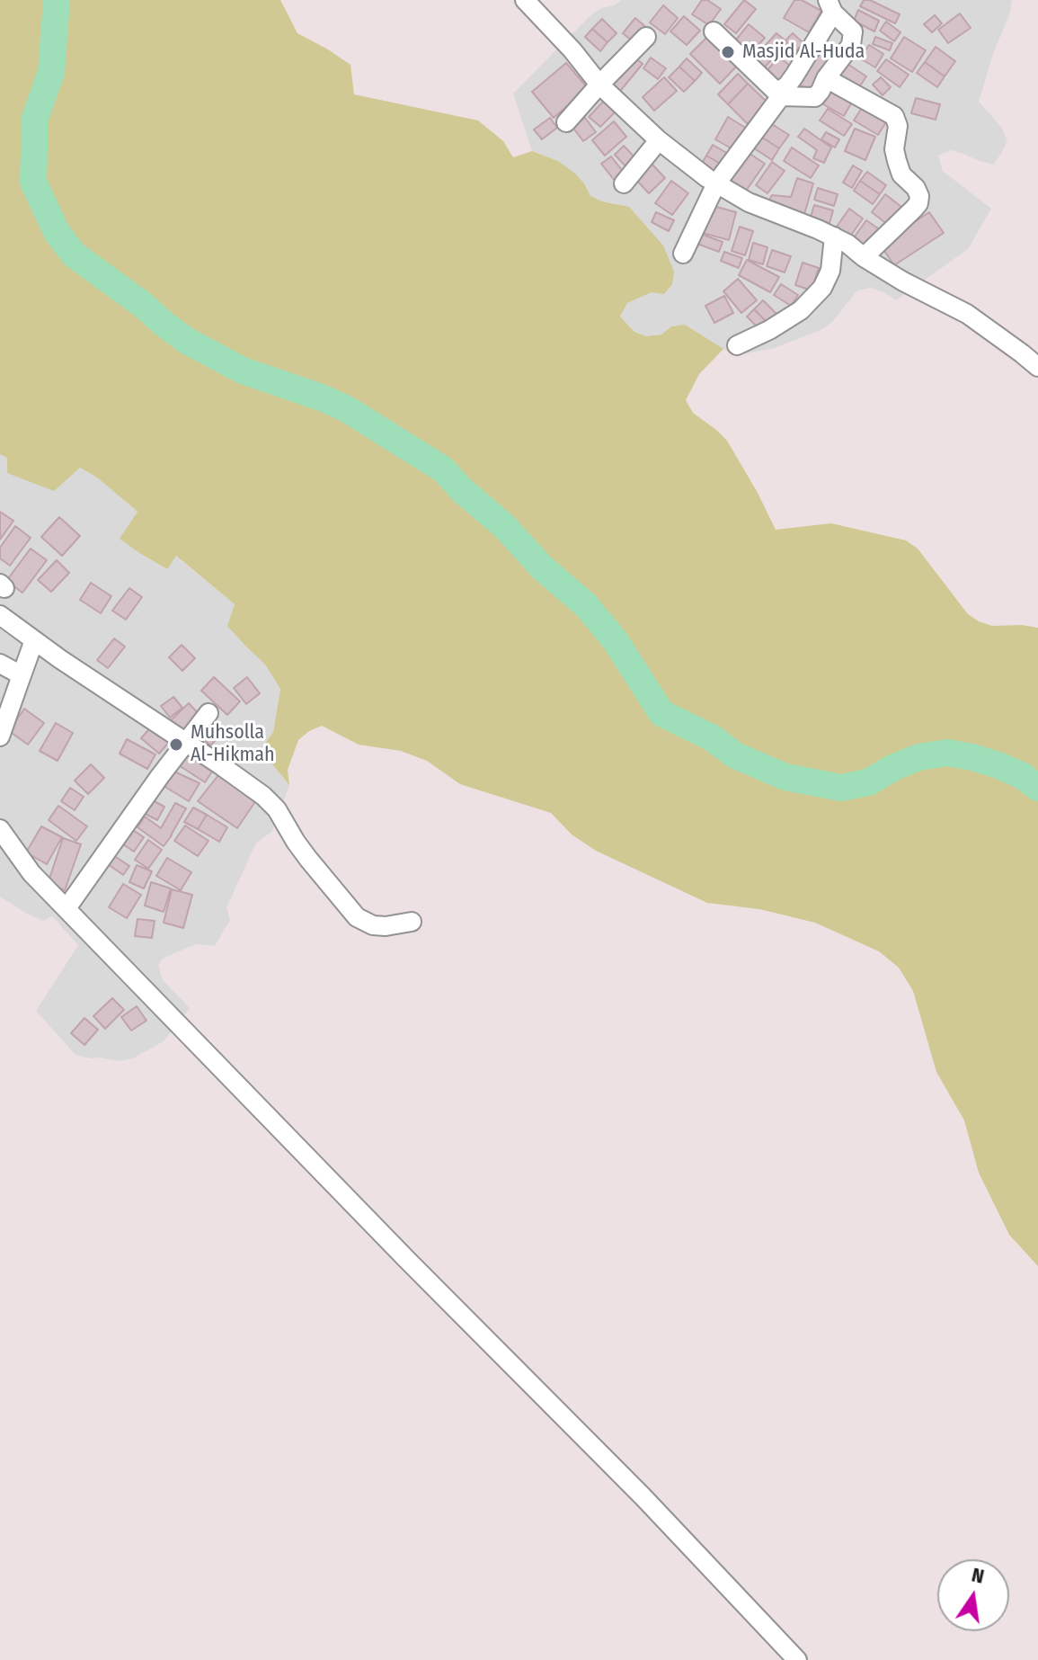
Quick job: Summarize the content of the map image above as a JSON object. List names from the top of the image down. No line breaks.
{"places":["Masjid Al-Huda","Muhsolla Al-Hikmah"],"north":"top"}
